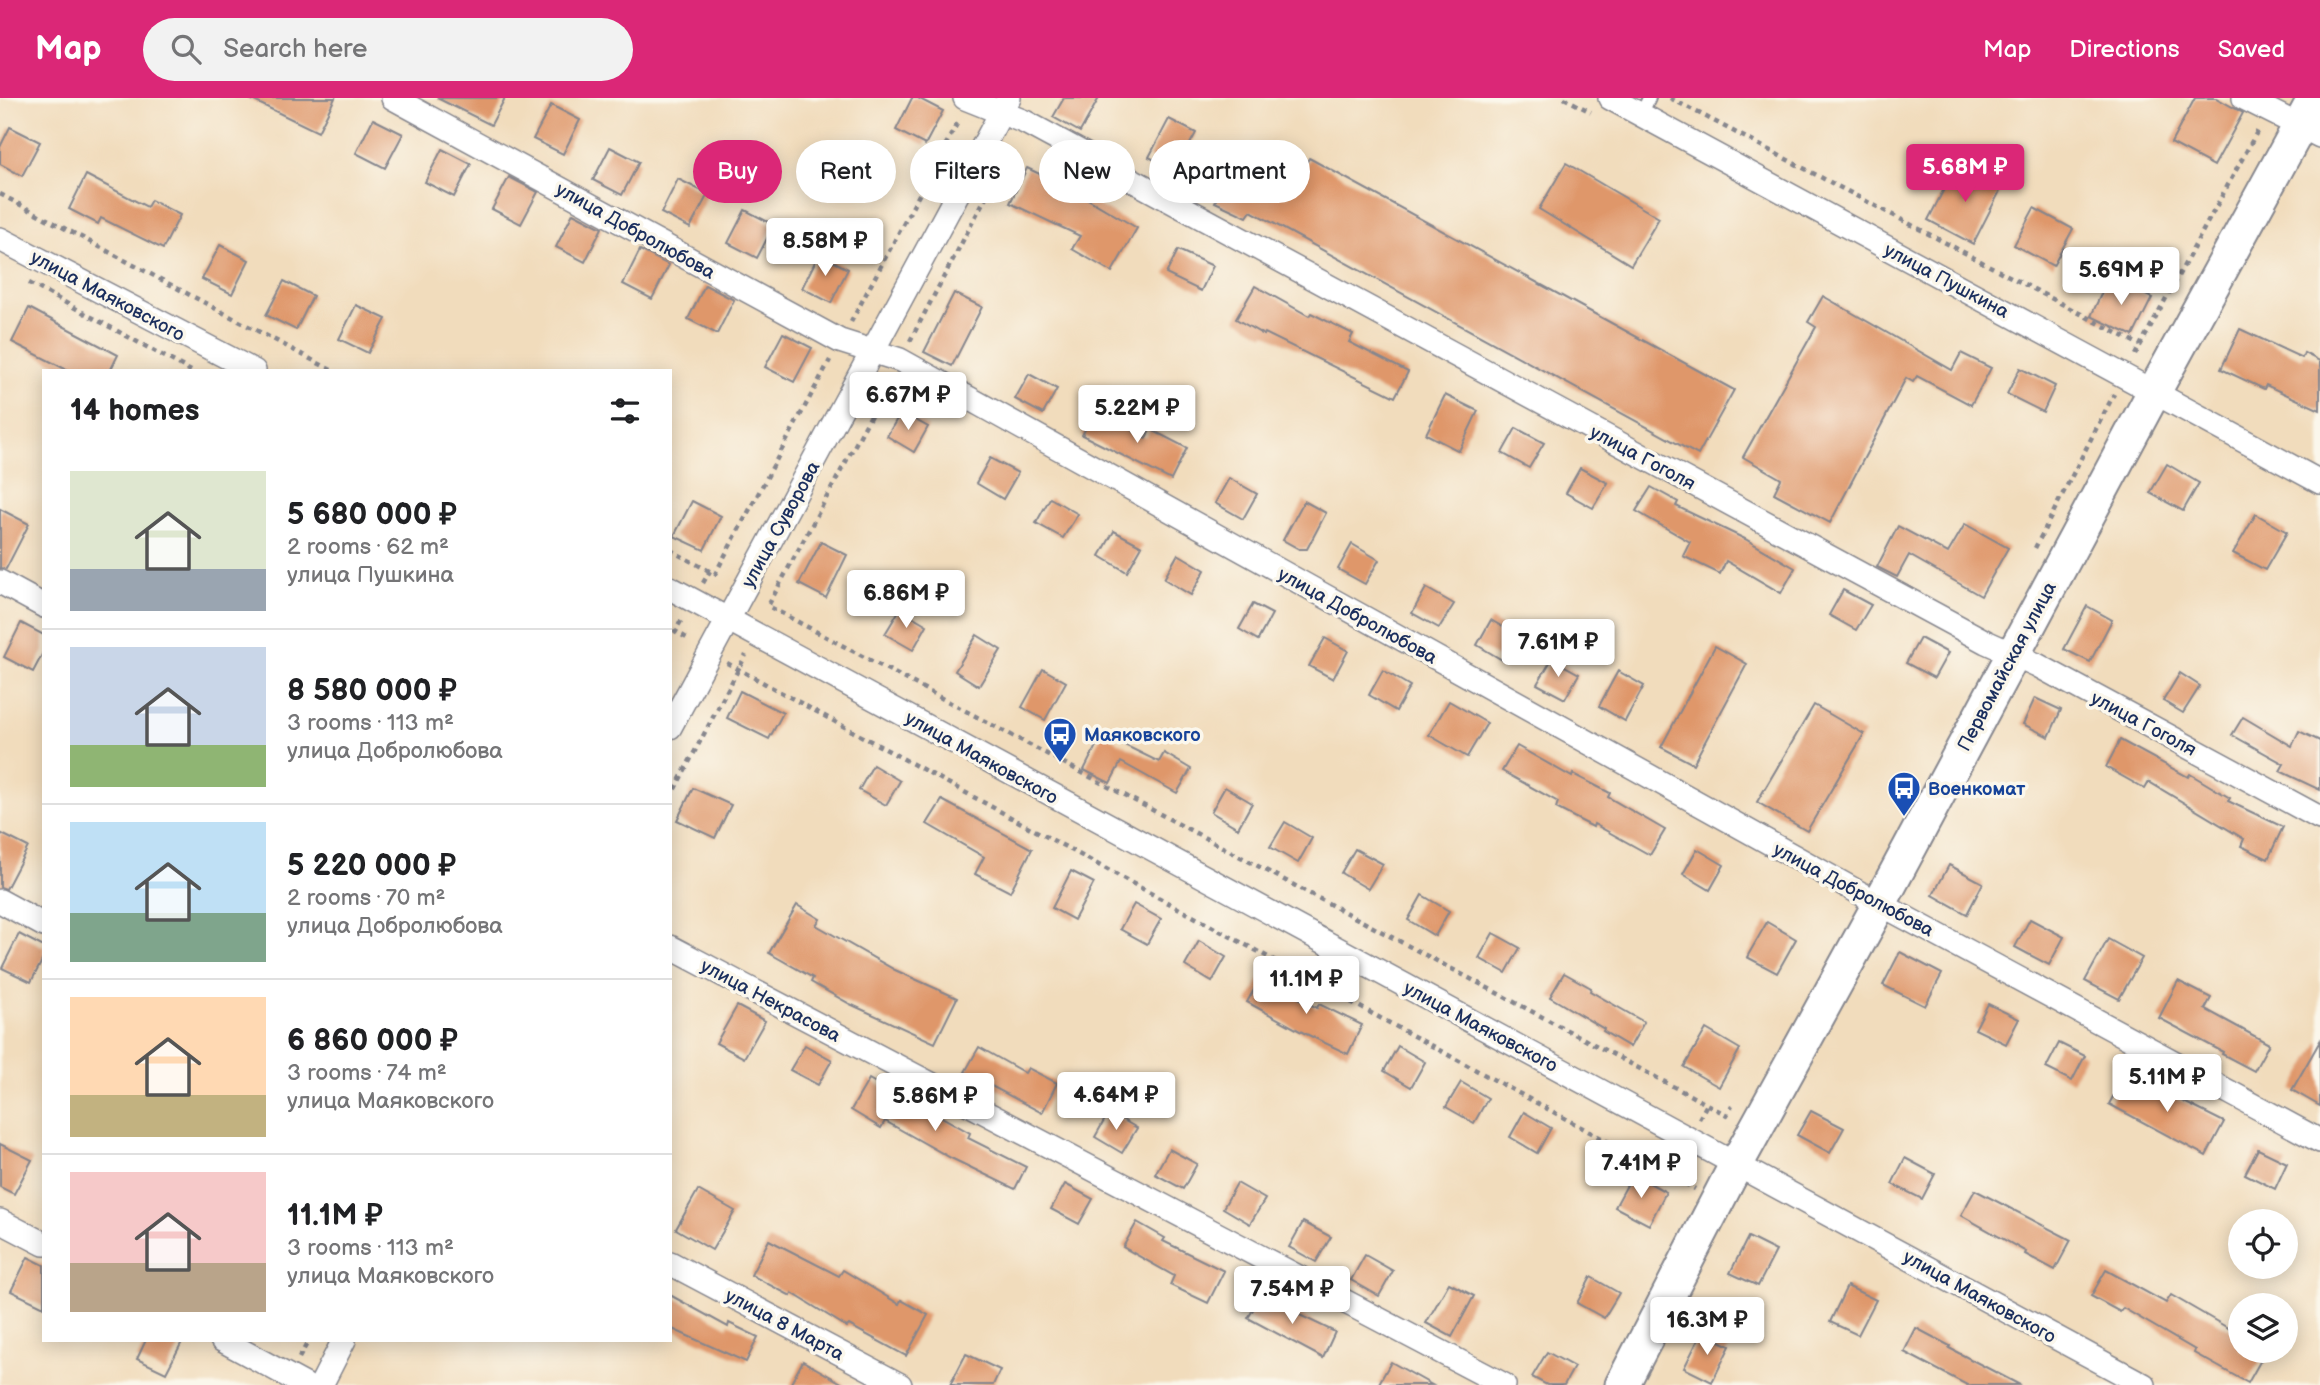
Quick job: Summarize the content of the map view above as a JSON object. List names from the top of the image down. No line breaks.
{"streets":{"street":["улица Добролюбова","улица Пушкина","улица Маяковского","улица Гоголя","улица Суворова","Первомайская улица","улица Некрасова","улица 8 Марта"]},"crossings":[["улица Добролюбова","улица Суворова"],["улица Добролюбова","Первомайская улица"],["улица Пушкина","Первомайская улица"],["улица Маяковского","улица Суворова"],["улица Маяковского","Первомайская улица"],["улица Гоголя","улица Суворова"],["улица Гоголя","Первомайская улица"]],"places":{"bus stop":["Маяковского","Военкомат"]},"page":{"header":"Map","search":"Search here","nav":["Map","Directions","Saved"],"chip":["Buy","Rent","Filters","New","Apartment"],"price":["5.68M ₽","8.58M ₽","5.69M ₽","6.67M ₽","5.22M ₽","6.86M ₽","7.61M ₽","11.1M ₽","5.11M ₽","4.64M ₽","5.86M ₽","7.41M ₽","7.54M ₽","16.3M ₽"],"heading":"14 homes","list":[{"name":"5 680 000 ₽","note":"2 rooms · 62 m² · улица Пушкина"},{"name":"8 580 000 ₽","note":"3 rooms · 113 m² · улица Добролюбова"},{"name":"5 220 000 ₽","note":"2 rooms · 70 m² · улица Добролюбова"},{"name":"6 860 000 ₽","note":"3 rooms · 74 m² · улица Маяковского"},{"name":"11.1M ₽","note":"3 rooms · 113 m² · улица Маяковского"}]}}
